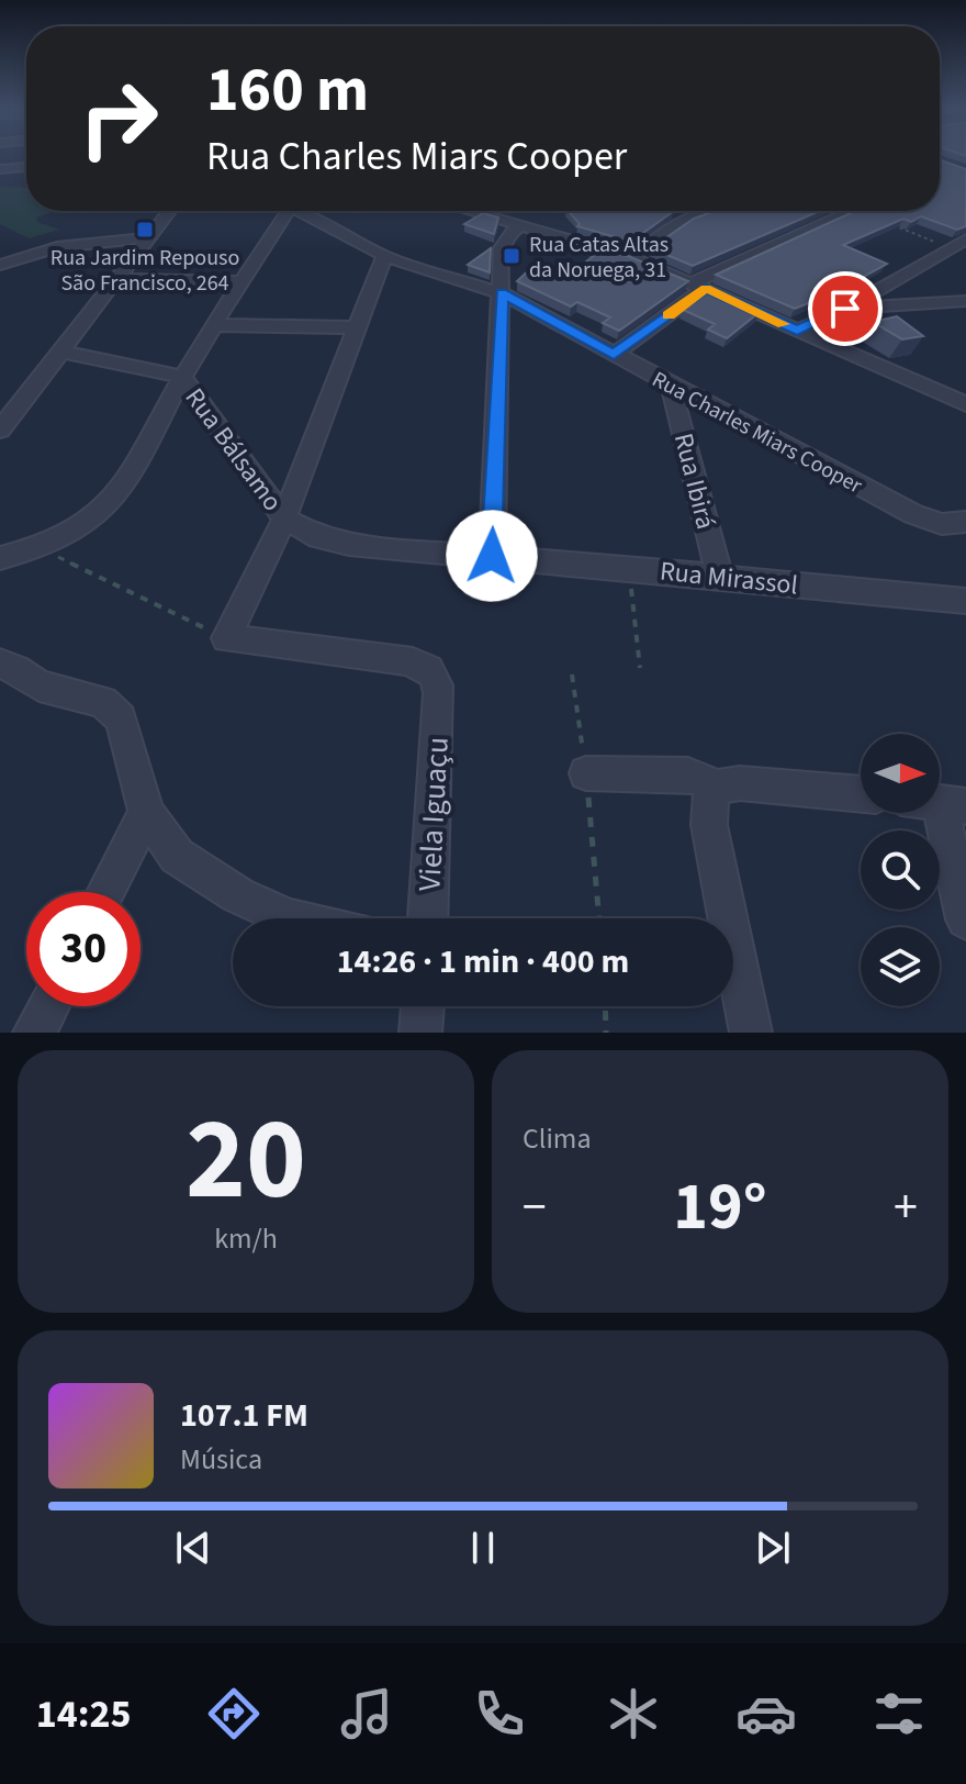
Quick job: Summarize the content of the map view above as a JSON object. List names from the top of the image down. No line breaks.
{"streets":{"street":["Rua Charles Miars Cooper","Rua Bálsamo","Rua Ibirá","Rua Mirassol","Viela Iguaçu"]},"crossings":[["Rua Charles Miars Cooper","Rua Ibirá"],["Rua Bálsamo","Rua Mirassol"],["Rua Ibirá","Rua Mirassol"]],"places":{"transit":["Rua Jardim Repouso São Francisco, 264","Rua Catas Altas da Noruega, 31"]},"north":"right","page":{"turn":["160 m","Rua Charles Miars Cooper"],"limit":"30","trip":"14:26 · 1 min · 400 m","tile":[["20","km/h"],"Clima"],"heat":["−","19°","+"],"song":["107.1 FM","Música"],"tabs":"14:25"}}
